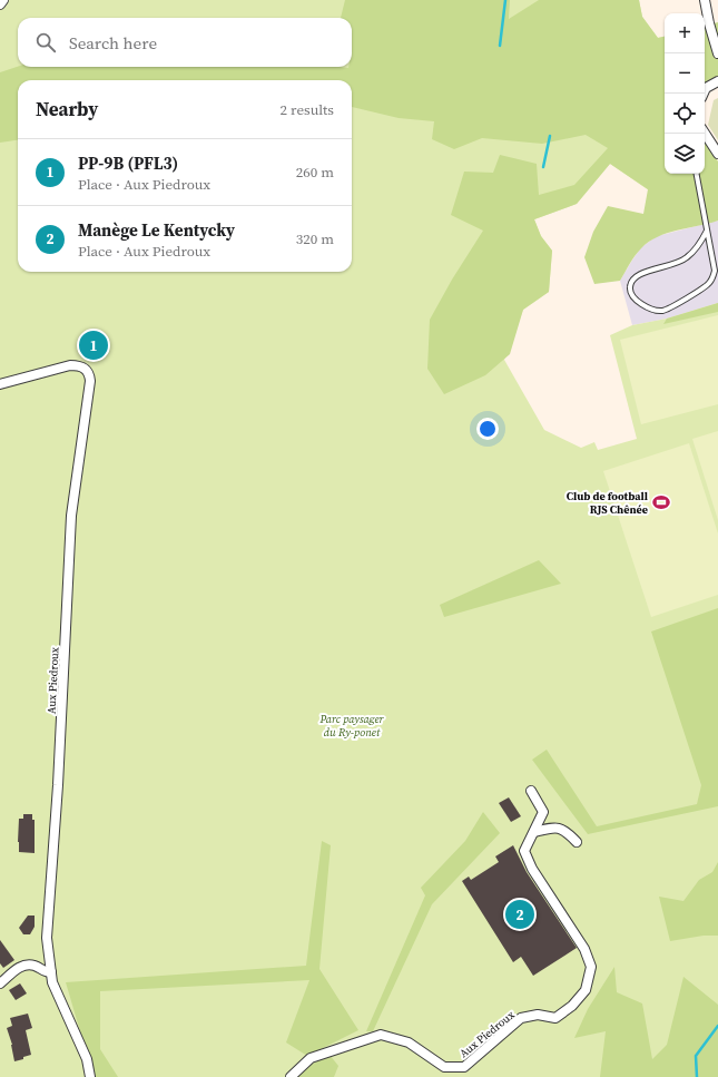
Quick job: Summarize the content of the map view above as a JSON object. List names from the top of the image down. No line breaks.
{"streets":{"street":["Aux Piedroux"]},"parks":["Parc paysager du Ry-ponet"],"places":{"sports":["Club de football RJS Chênée"]},"page":{"map_buttons":["+","−"],"search":"Search here","heading":["Nearby","2 results"],"list":[{"mark":"1","name":"PP-9B (PFL3)","note":"Place · Aux Piedroux","value":"260 m"},{"mark":"2","name":"Manège Le Kentycky","note":"Place · Aux Piedroux","value":"320 m"}],"pins":["1","2"]}}
